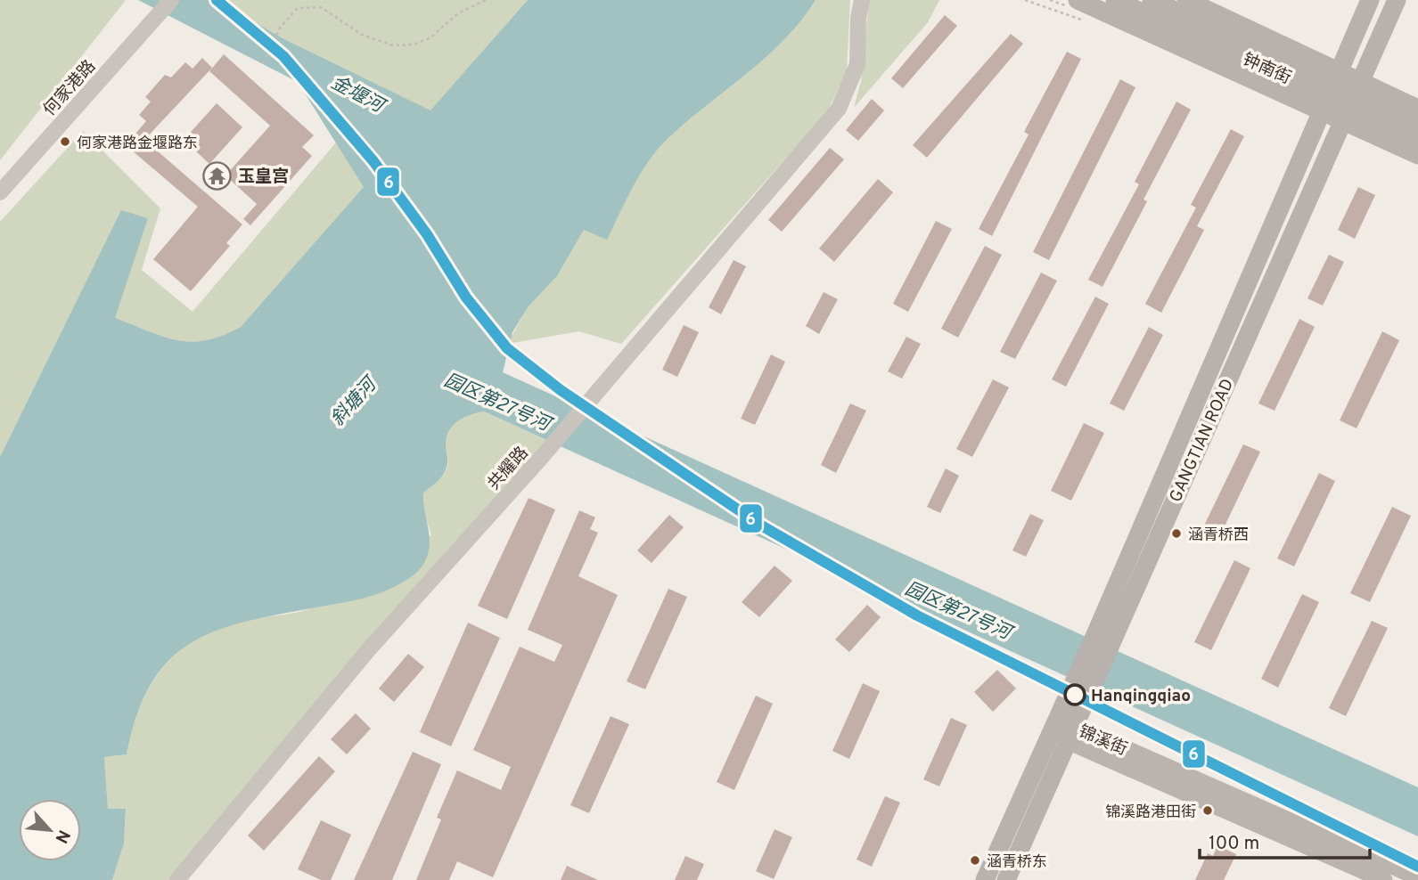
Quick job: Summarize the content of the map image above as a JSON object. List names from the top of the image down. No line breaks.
{"streets":{"main road":["钟南街","GANGTIAN ROAD","锦溪街"],"street":["何家港路","共耀路"]},"crossings":[["GANGTIAN ROAD","锦溪街"]],"water":["金堰河","斜塘河","园区第27号河"],"places":{"other":["何家港路金堰路东","涵青桥西","Hanqingqiao","锦溪路港田街","涵青桥东"],"temple":["玉皇宫"]},"lines":["transit line 6"],"scale_bar":"100 m","north":"bottom right"}
